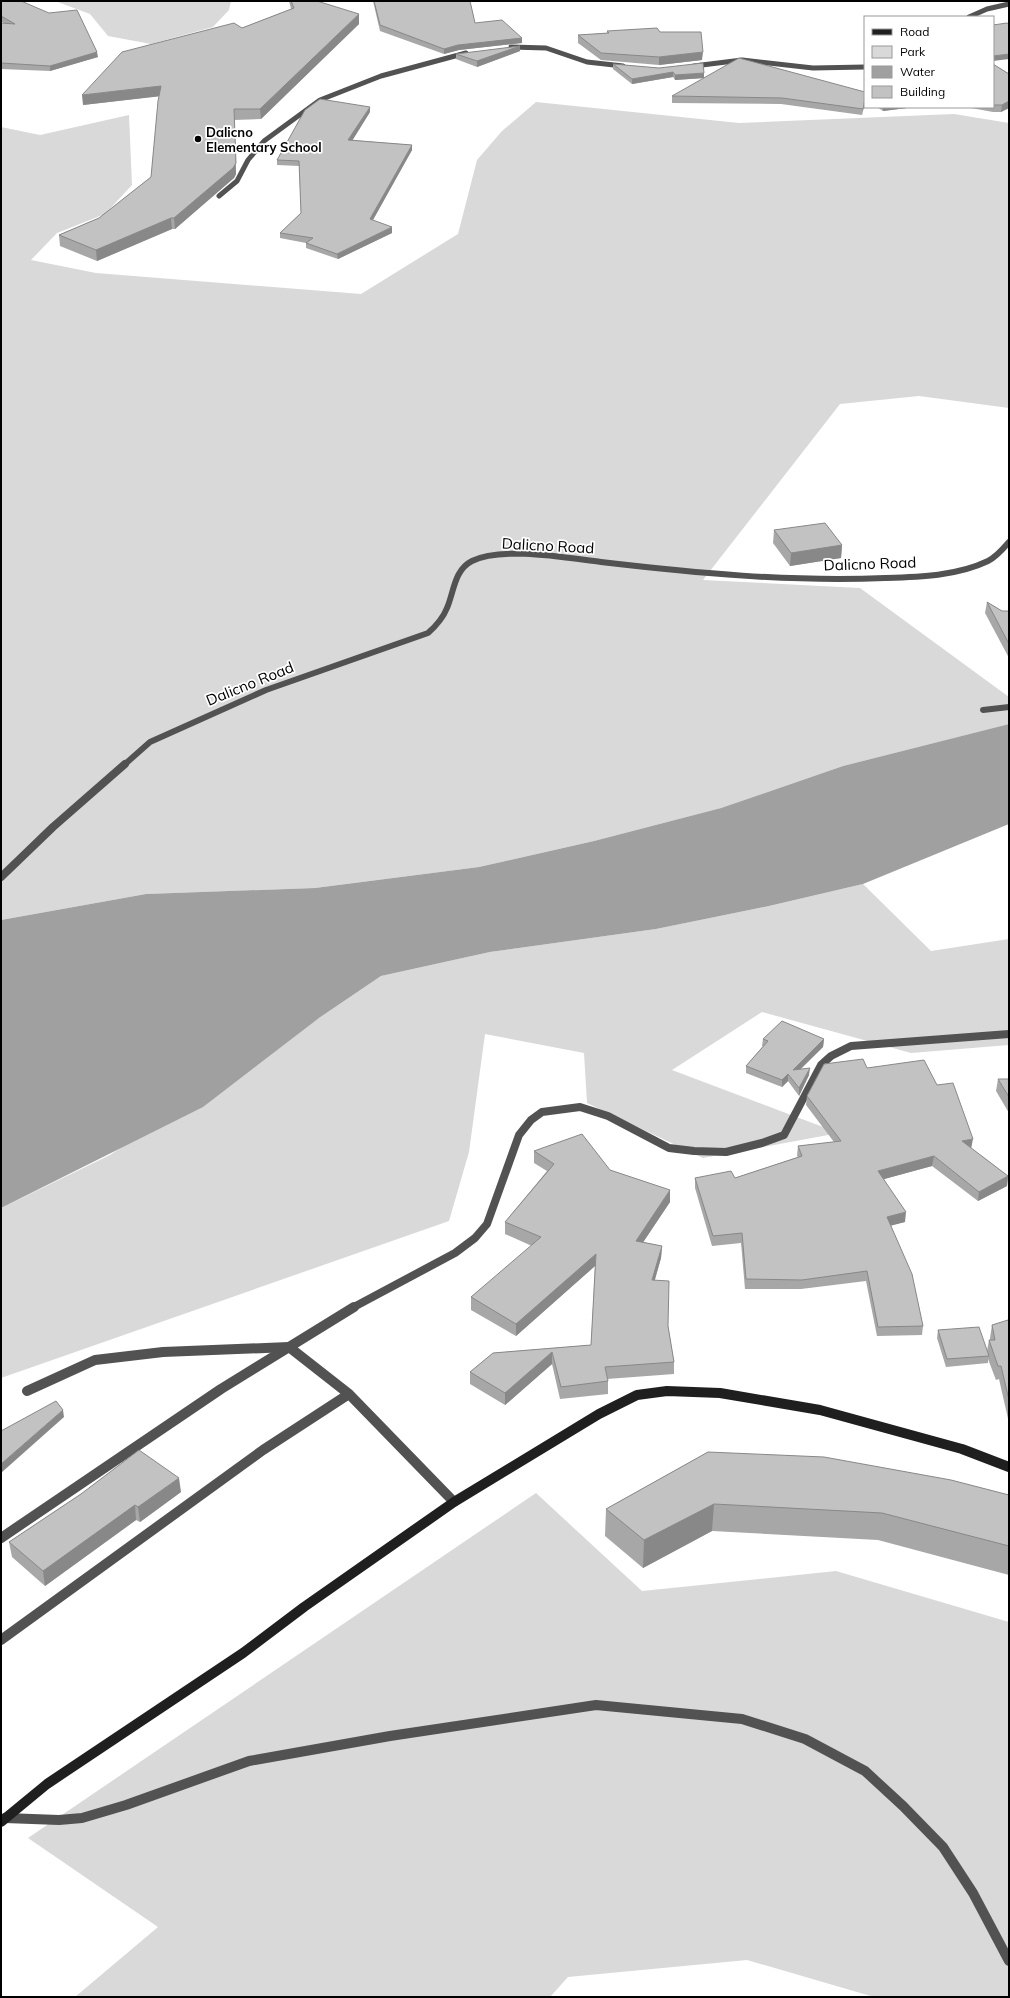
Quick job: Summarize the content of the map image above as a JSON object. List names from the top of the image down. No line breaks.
{"streets":{"street":["Dalicno Road"]},"places":["Dalicno Elementary School"],"legend":["Road","Park","Water","Building"]}
